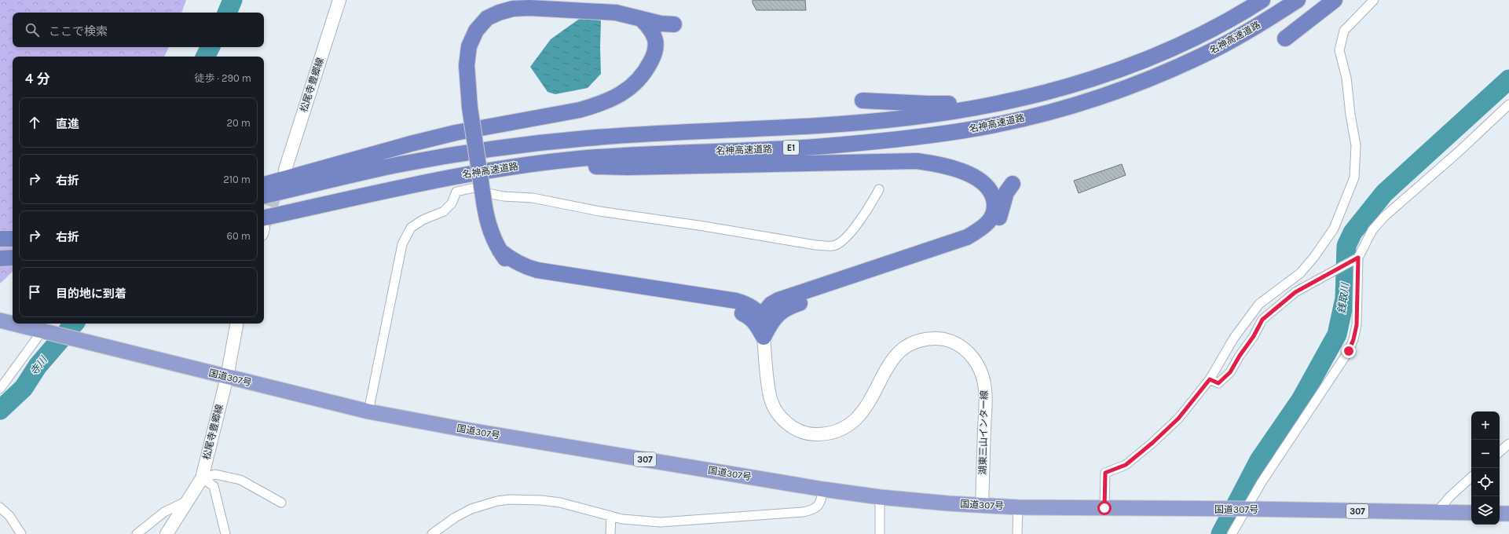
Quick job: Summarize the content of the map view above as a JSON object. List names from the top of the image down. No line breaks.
{"streets":{"highway":["名神高速道路","E1","国道307号","307"],"main road":["松尾寺豊郷線","湖東三山インター線"]},"crossings":[["松尾寺豊郷線","国道307号"],["国道307号","湖東三山インター線"]],"water":["銭取川","寺川"],"page":{"search":"ここで検索","heading":["4 分","徒歩 · 290 m"],"list":[["直進","20 m"],["右折","210 m"],["右折","60 m"],"目的地に到着"],"map_buttons":["+","−"]}}
